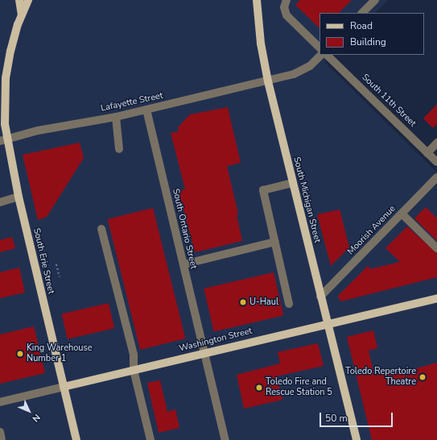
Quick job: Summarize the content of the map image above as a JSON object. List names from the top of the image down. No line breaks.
{"streets":{"main road":["South Michigan Street","South Erie Street","Washington Street"],"street":["South 11th Street","Lafayette Street","South Ontario Street","Moorish Avenue"]},"crossings":[["Lafayette Street","South Michigan Street"],["Lafayette Street","South Ontario Street"],["Lafayette Street","South Erie Street"],["South Michigan Street","Moorish Avenue"],["South Michigan Street","Washington Street"],["South Ontario Street","Washington Street"],["South Erie Street","Washington Street"]],"places":["U-Haul","King Warehouse Number 1","Toledo Repertoire Theatre","Toledo Fire and Rescue Station 5"],"legend":["Road","Building"],"scale_bar":"50 m","north":"bottom right"}
